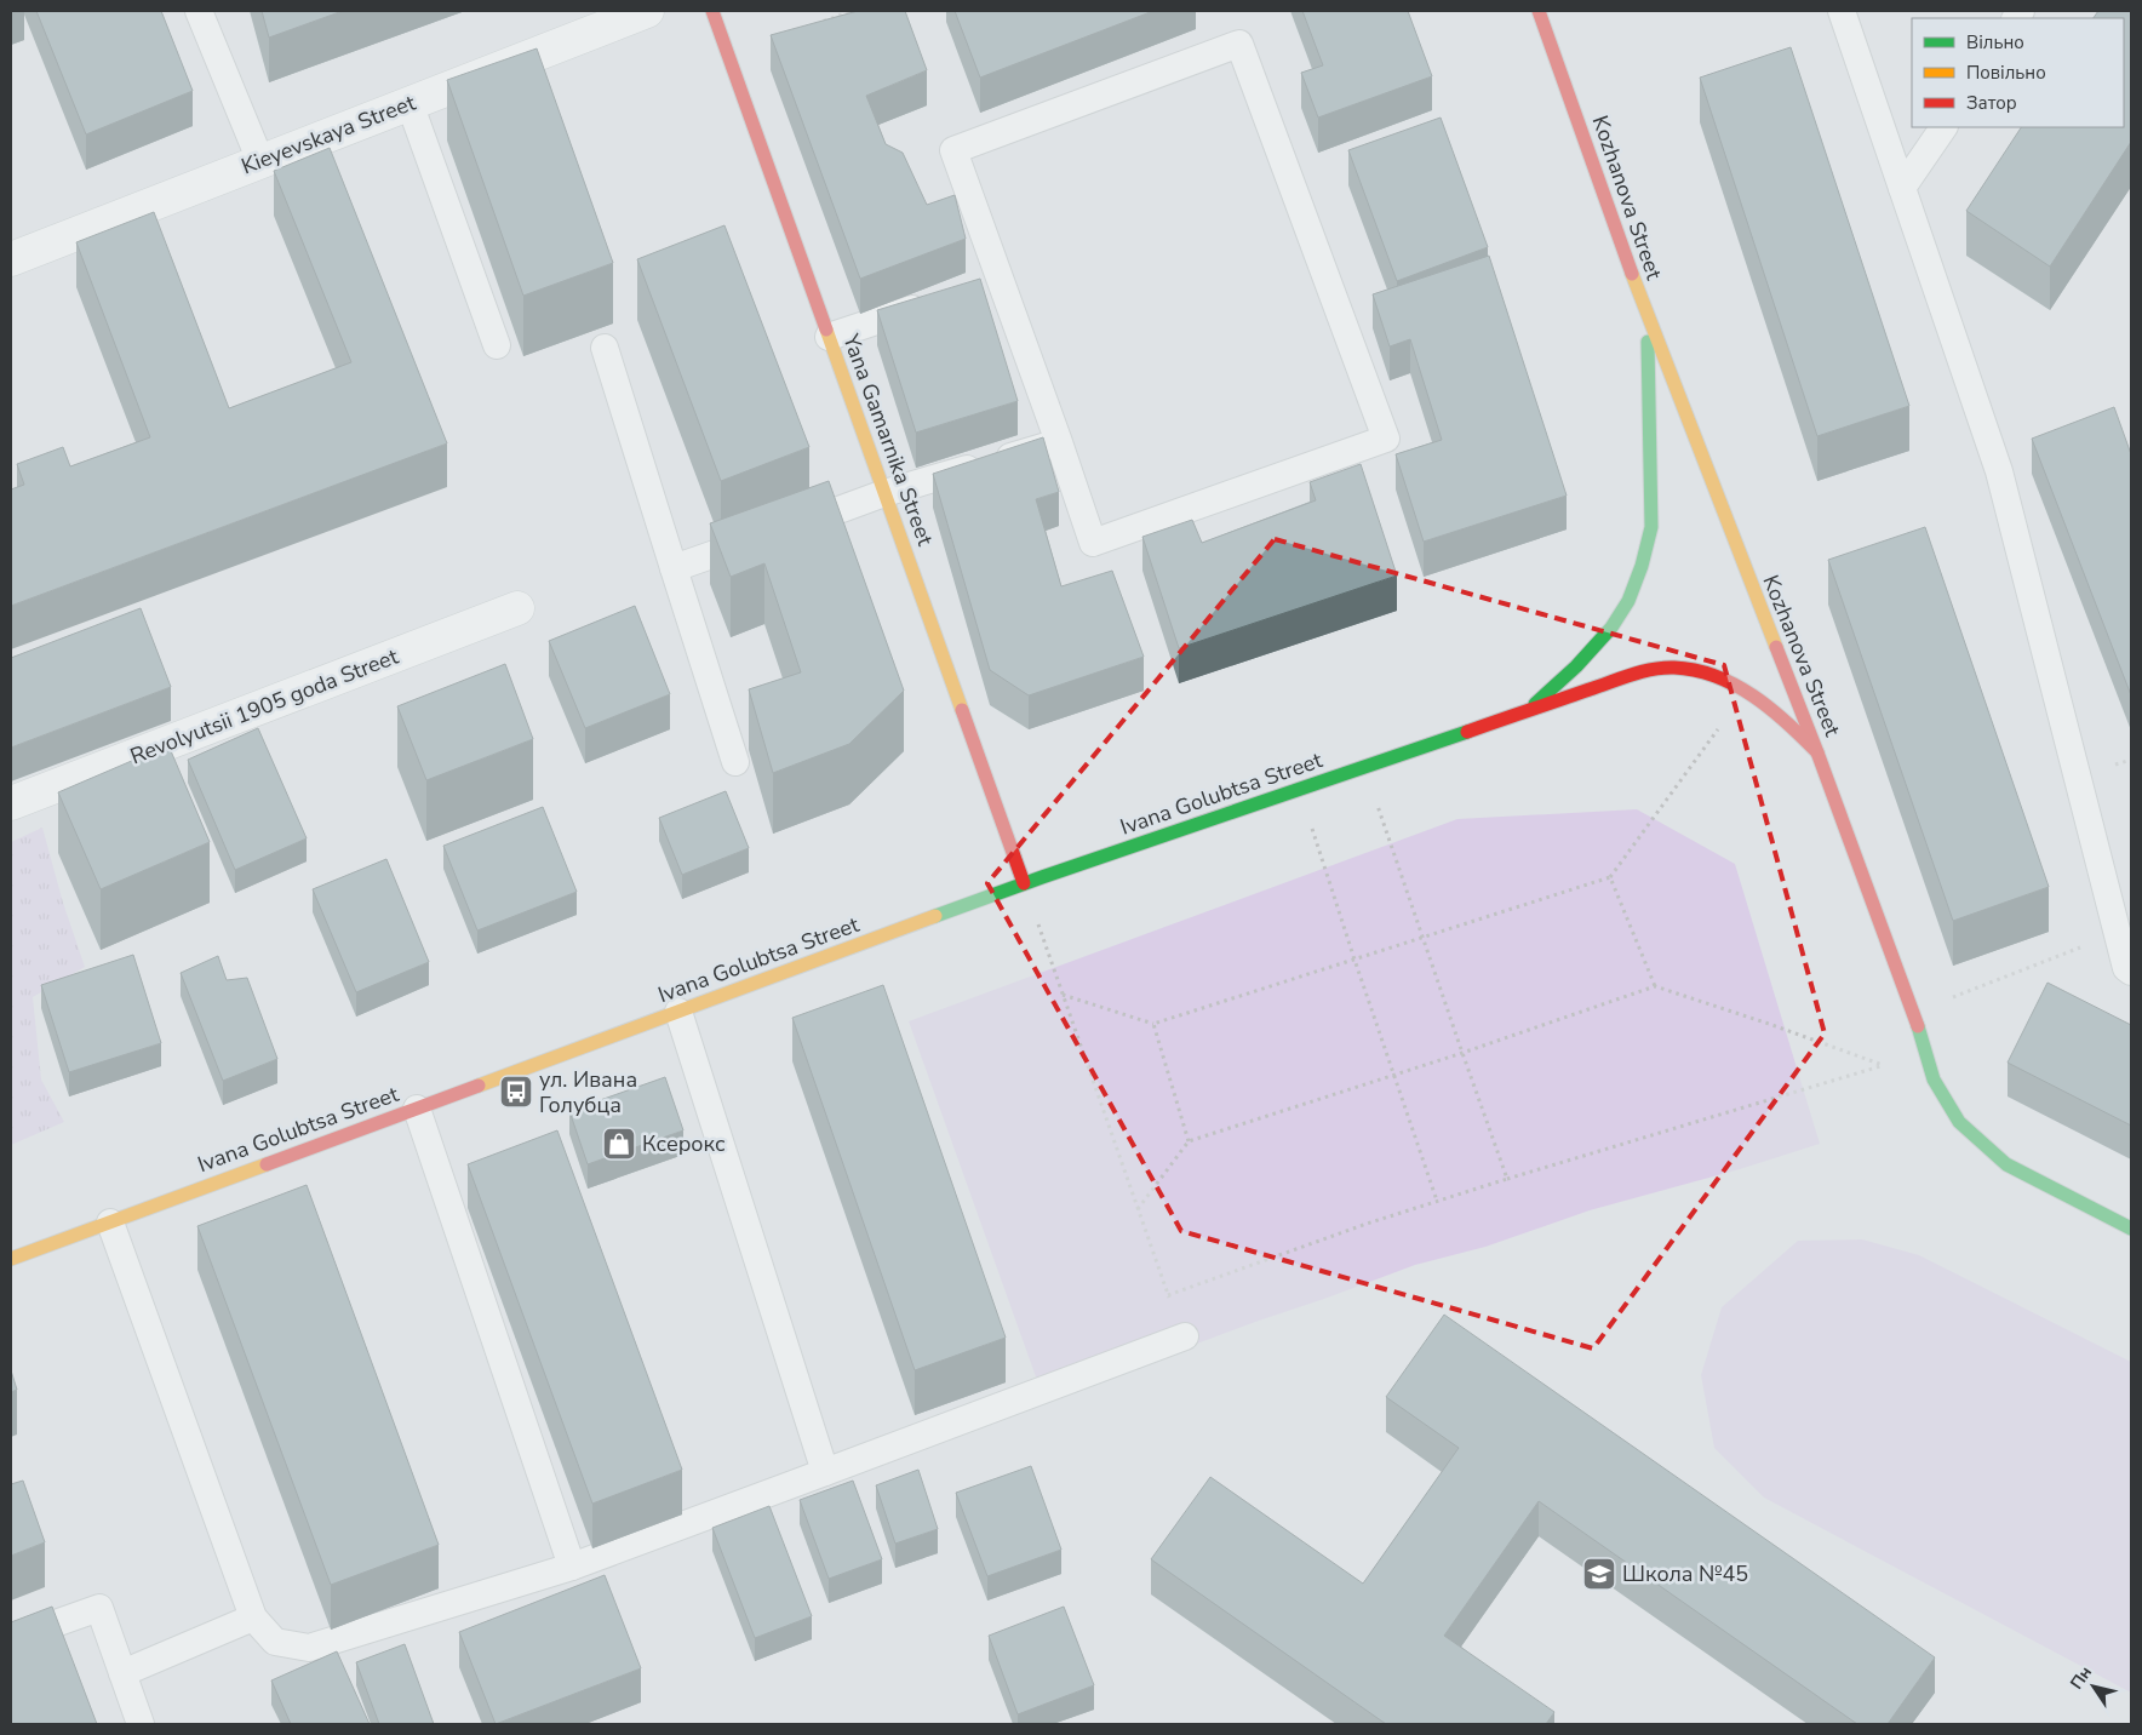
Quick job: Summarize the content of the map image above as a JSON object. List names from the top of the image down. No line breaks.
{"streets":{"street":["Kieyevskaya Street","Kozhanova Street","Yana Gamarnika Street","Revolyutsii 1905 goda Street","Ivana Golubtsa Street"]},"crossings":[["Kozhanova Street","Ivana Golubtsa Street"],["Yana Gamarnika Street","Ivana Golubtsa Street"]],"places":{"bus stop":["ул. Ивана Голубца"],"shop":["Ксерокс"],"school or university":["Школа №45"]},"legend":["Вільно","Повільно","Затор"],"north":"top left"}
